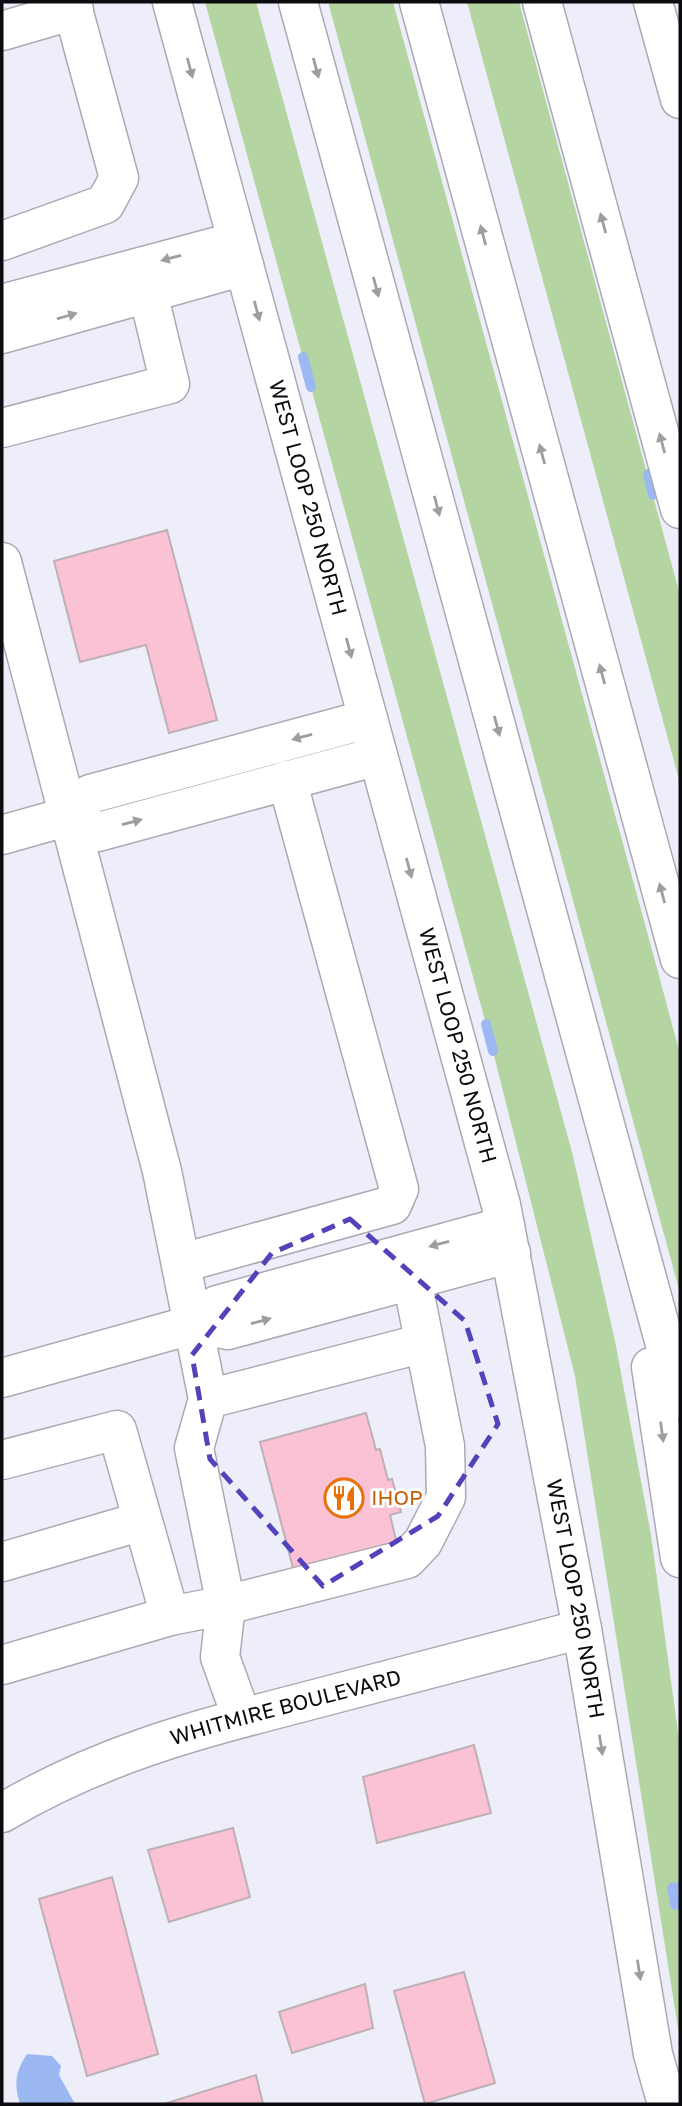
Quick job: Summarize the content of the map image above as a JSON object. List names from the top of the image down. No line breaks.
{"streets":{"main road":["WEST LOOP 250 NORTH","WHITMIRE BOULEVARD"]},"crossings":[["WEST LOOP 250 NORTH","WHITMIRE BOULEVARD"]],"places":{"restaurant":["IHOP"]}}
